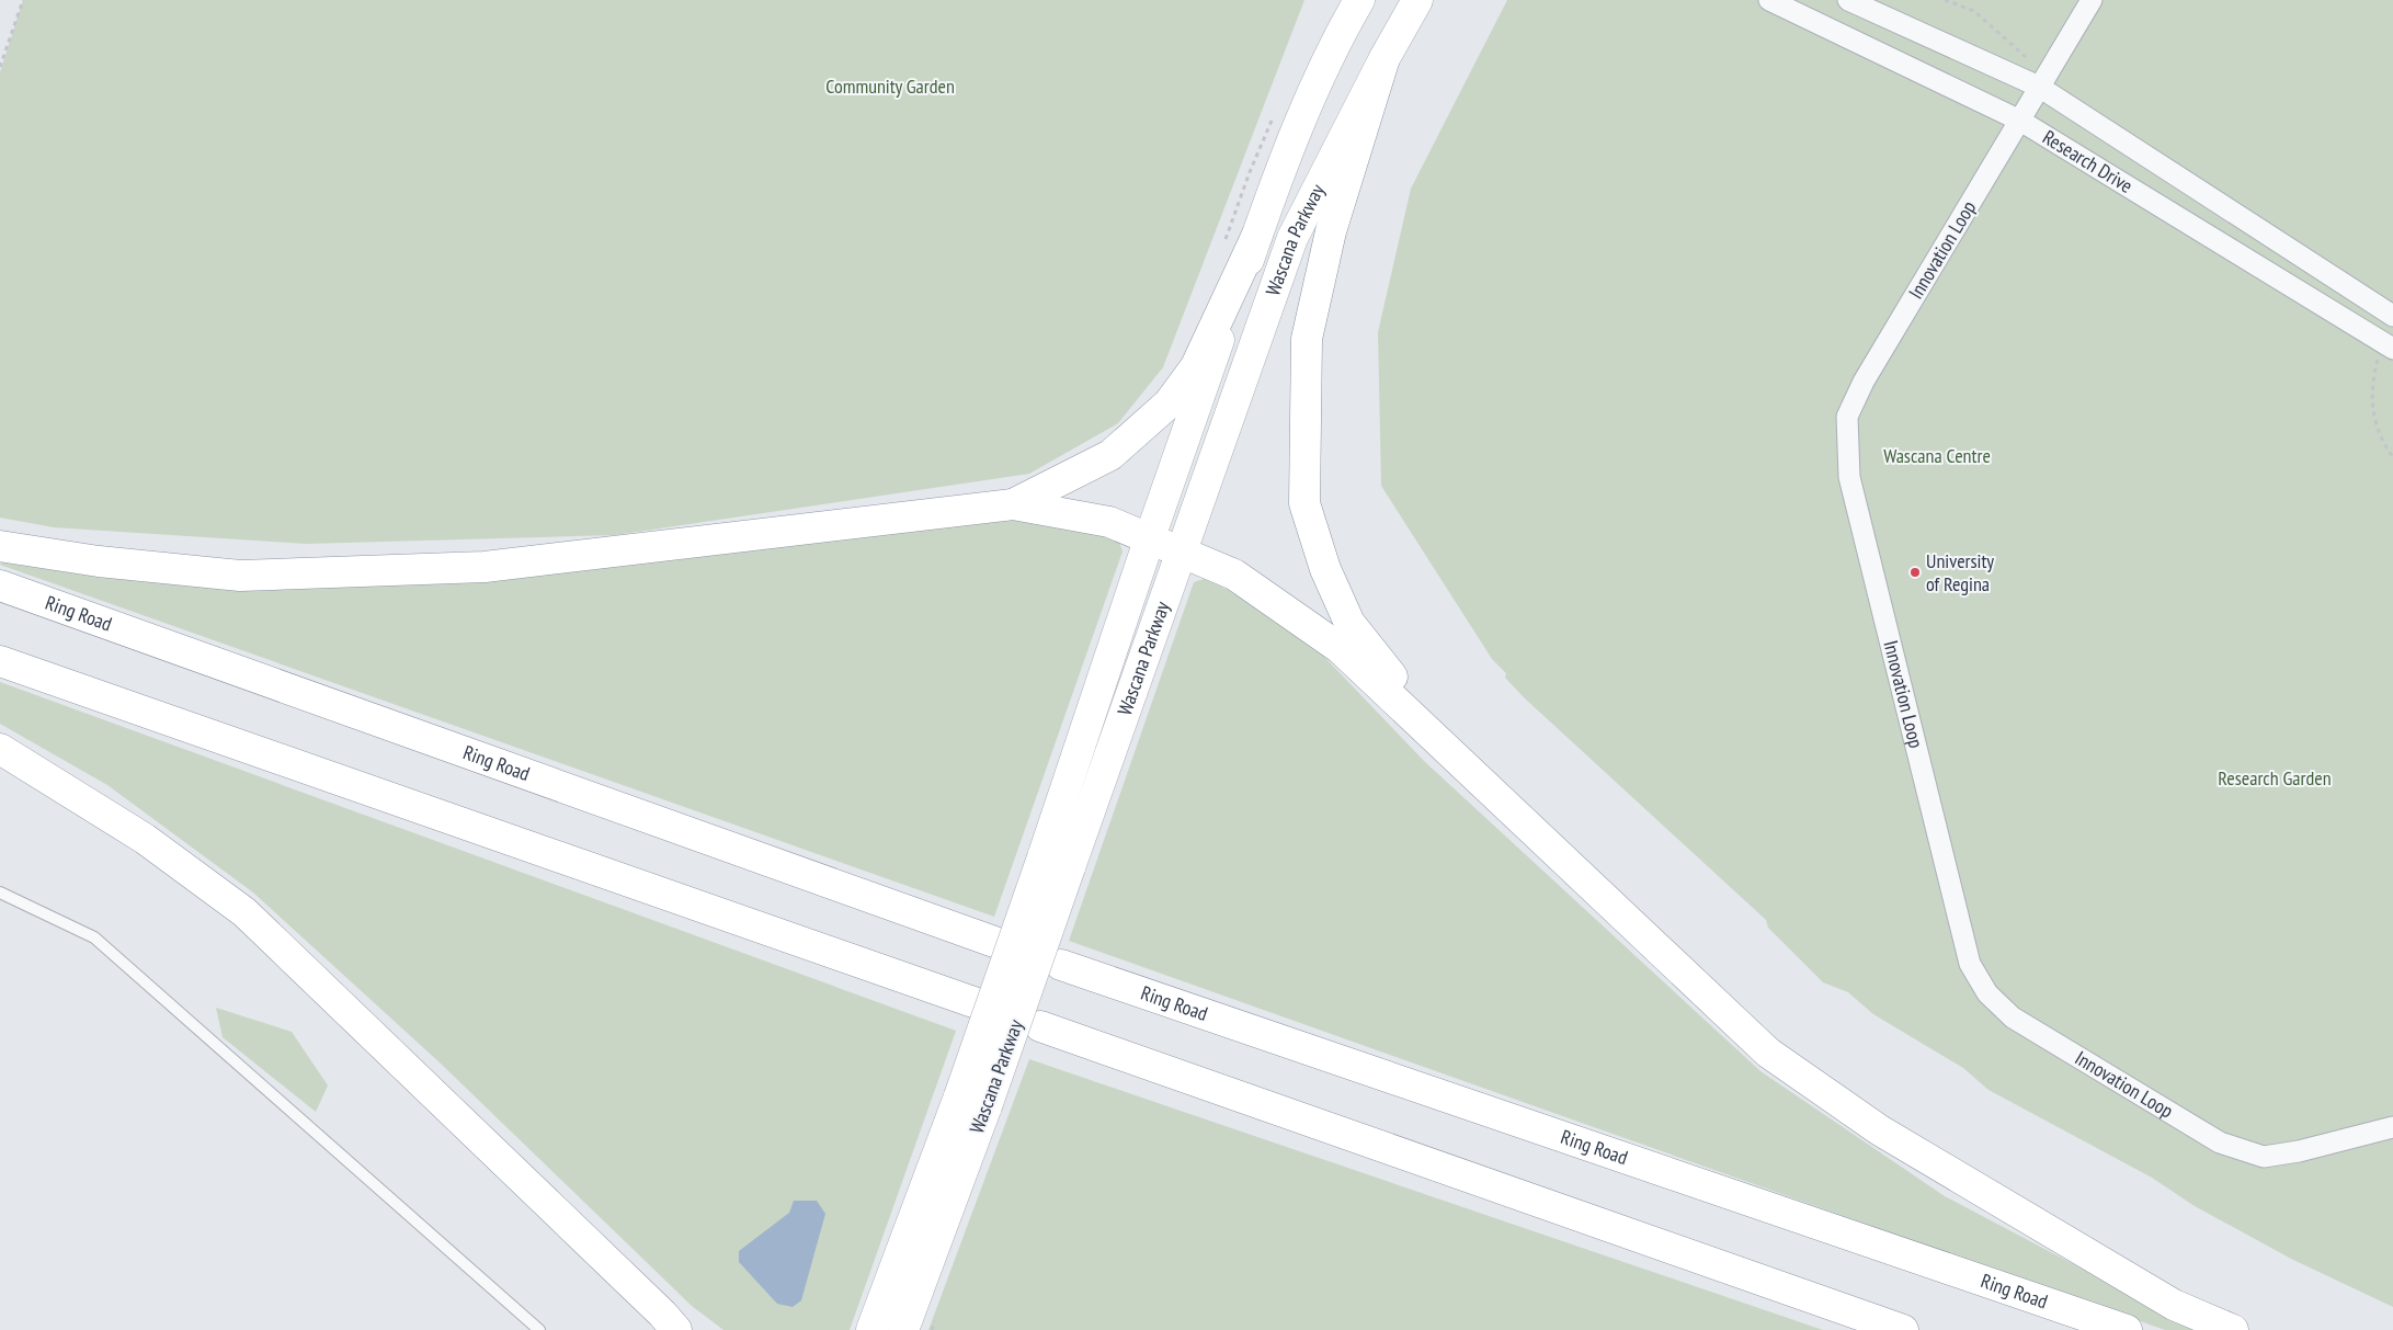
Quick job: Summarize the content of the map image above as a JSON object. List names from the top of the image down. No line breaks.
{"streets":{"main road":["Wascana Parkway","Ring Road"],"street":["Research Drive","Innovation Loop"]},"crossings":[["Research Drive","Innovation Loop"]],"parks":["Community Garden","Wascana Centre","Research Garden"],"places":["University of Regina"]}
